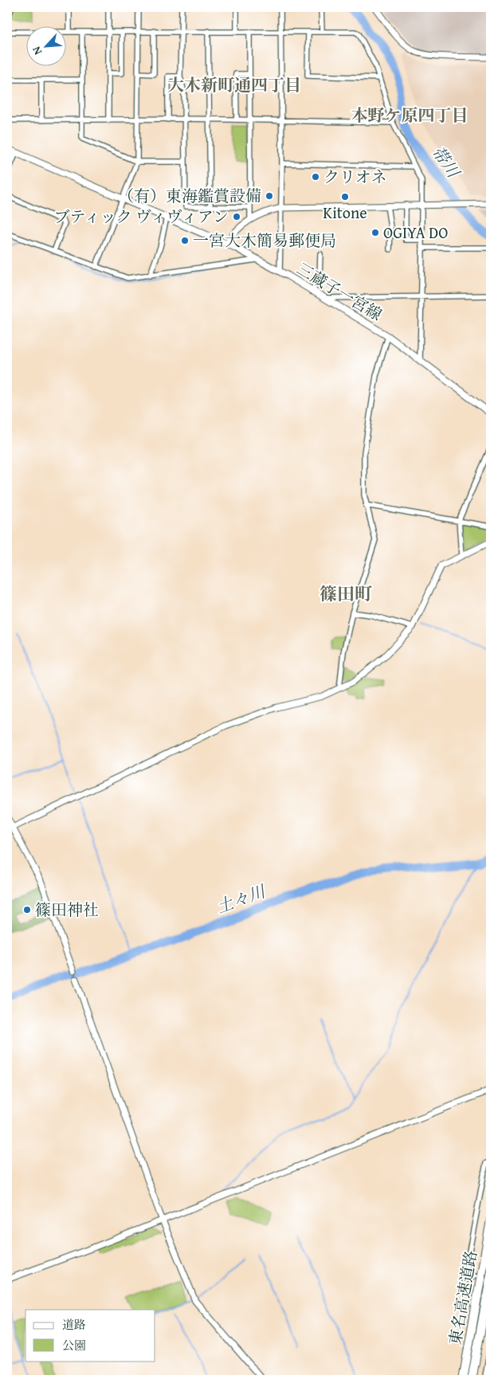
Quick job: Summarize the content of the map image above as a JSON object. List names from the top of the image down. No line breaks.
{"streets":{"highway":["東名高速道路"],"main road":["三蔵子一宮線"]},"districts":["大木新町通四丁目","本野ケ原四丁目","篠田町"],"water":["帯川","土々川"],"places":["クリオネ","（有）東海鑑賞設備","Kitone","ブティック ヴィヴィアン","OGIYA DO","一宮大木簡易郵便局","篠田神社"],"legend":["道路","公園"],"north":"bottom left"}
